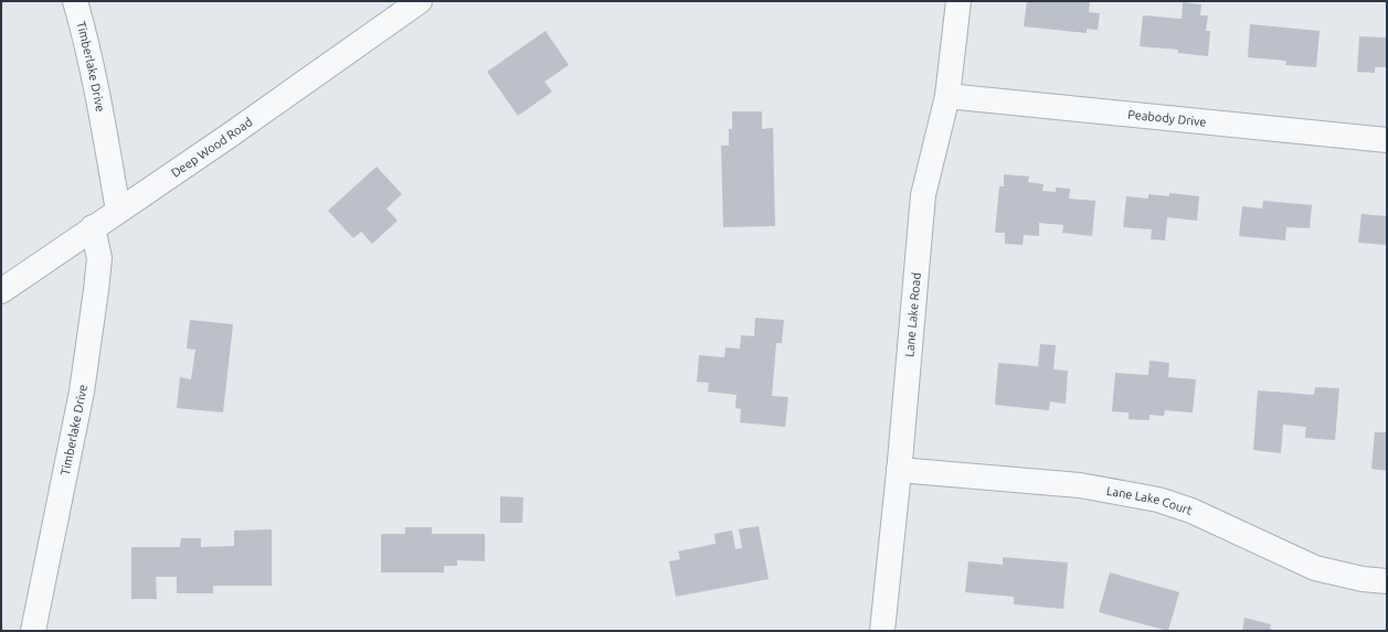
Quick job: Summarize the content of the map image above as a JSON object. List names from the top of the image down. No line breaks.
{"streets":{"street":["Timberlake Drive","Peabody Drive","Deep Wood Road","Lane Lake Road","Lane Lake Court"]},"crossings":[["Timberlake Drive","Deep Wood Road"],["Peabody Drive","Lane Lake Road"],["Lane Lake Road","Lane Lake Court"]]}
